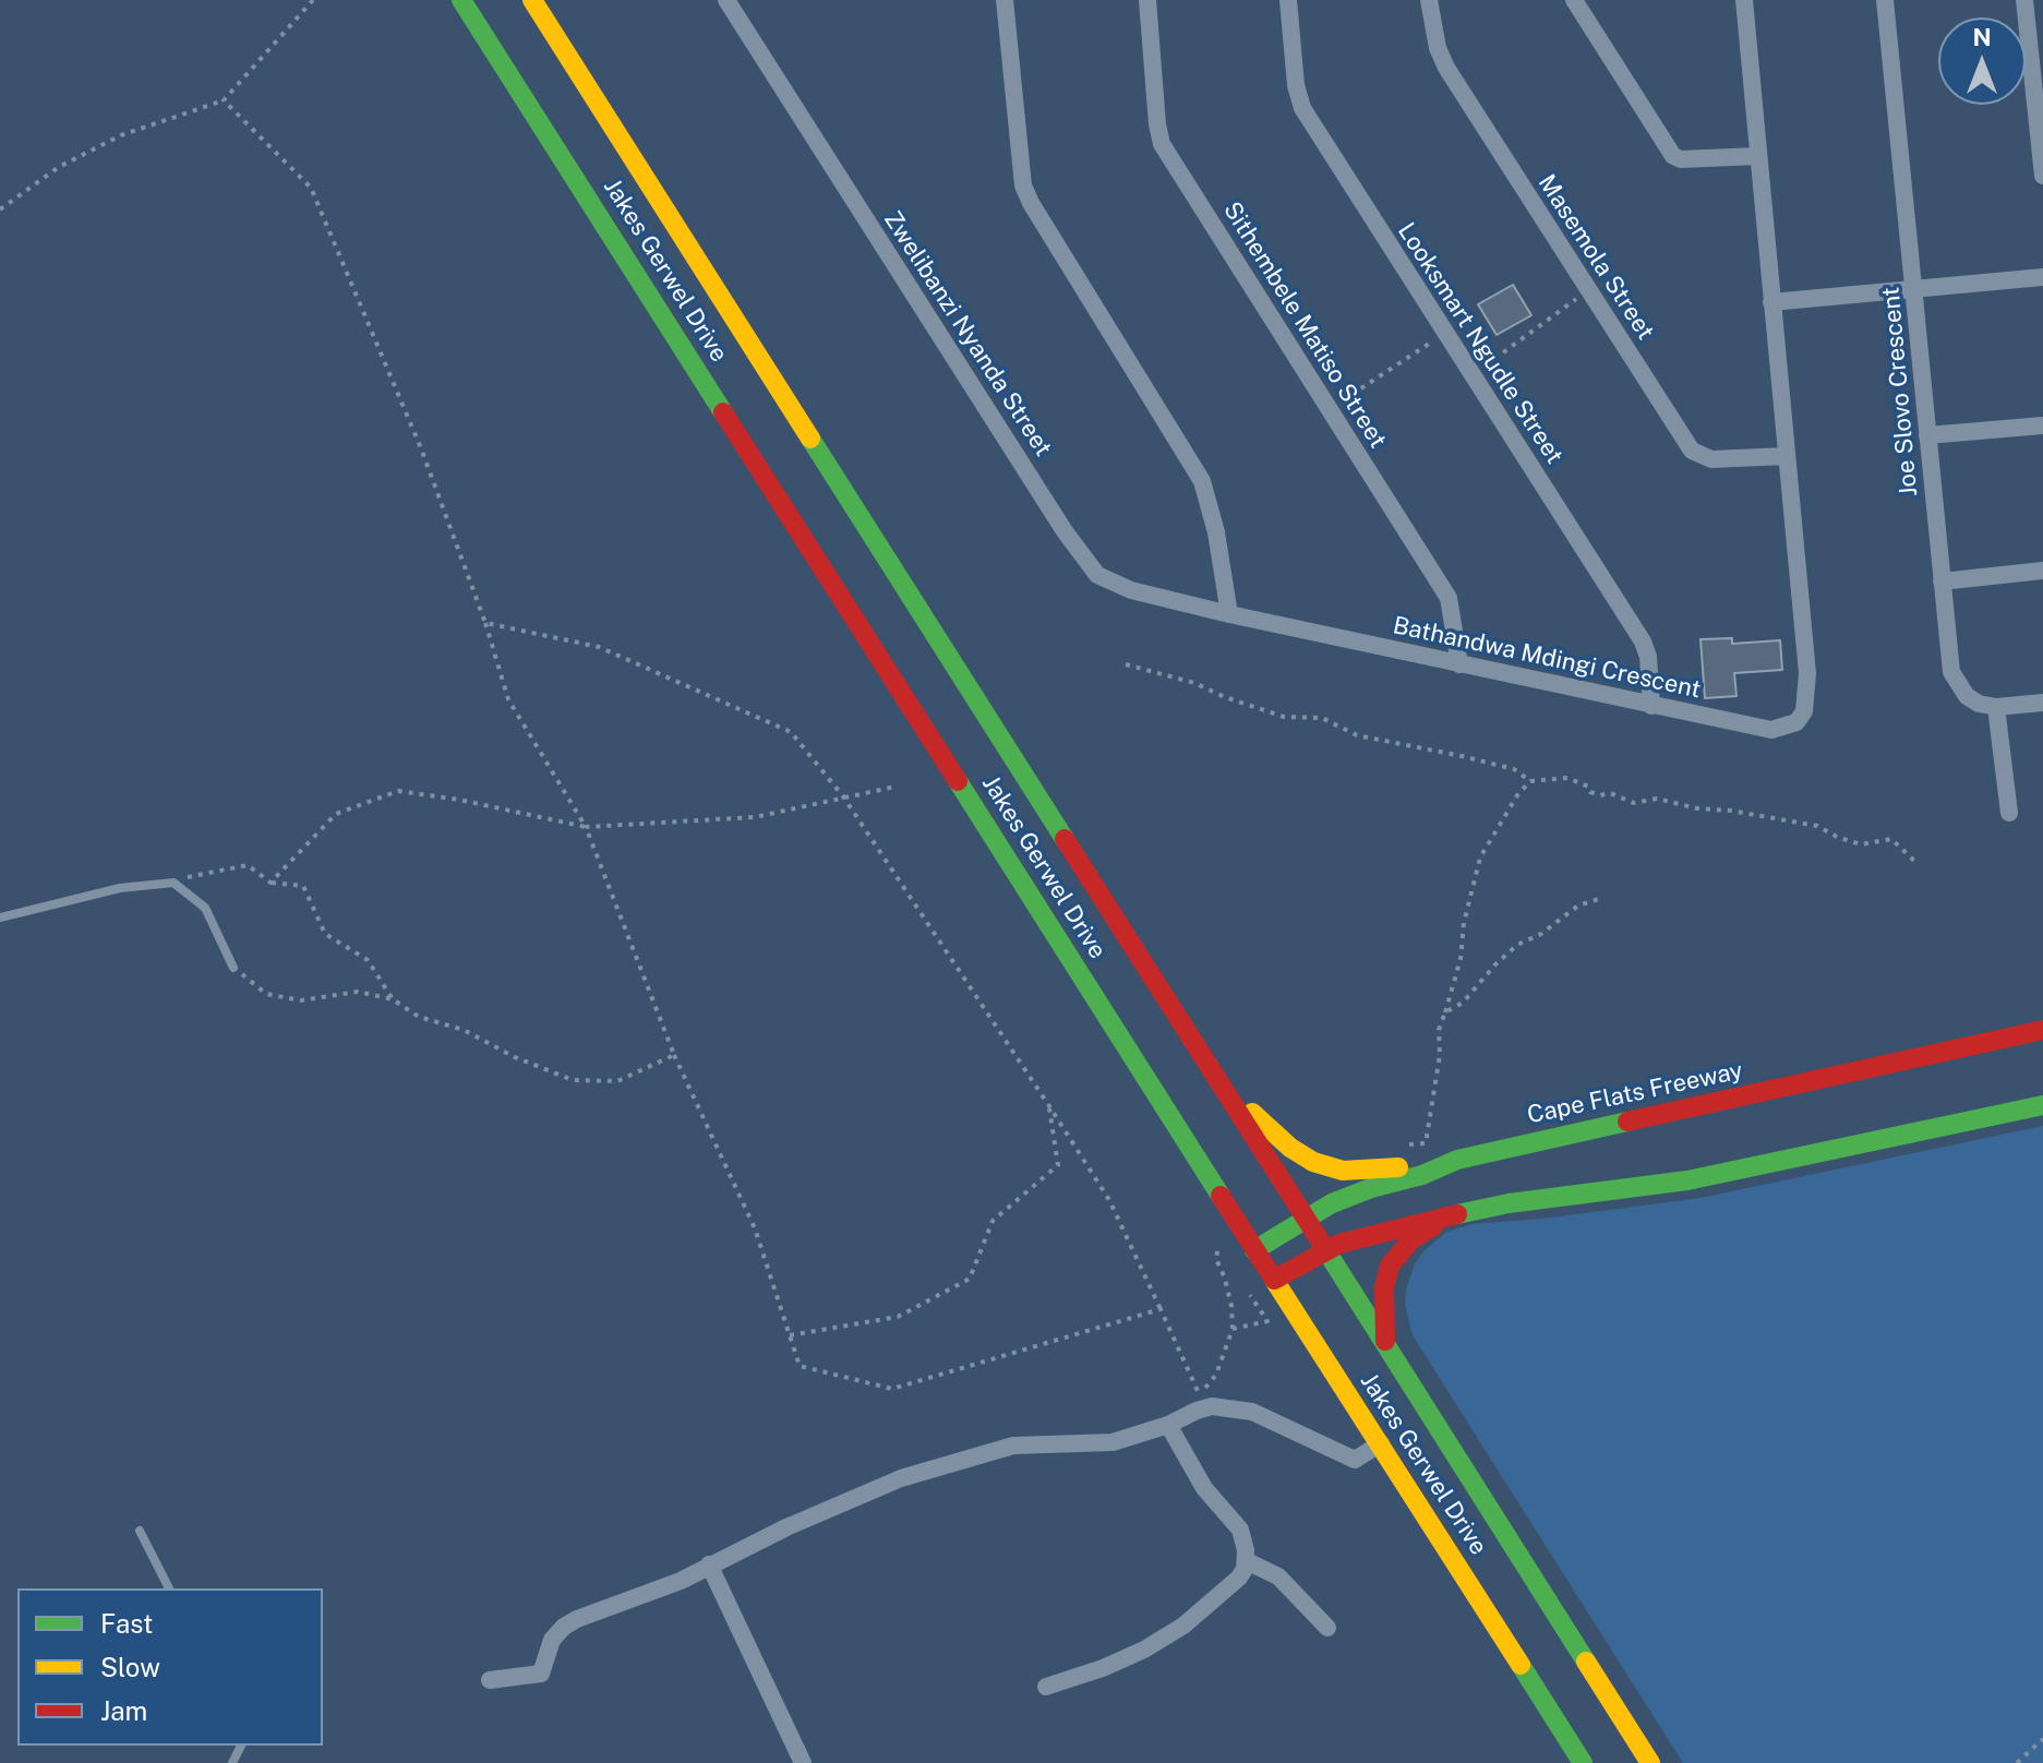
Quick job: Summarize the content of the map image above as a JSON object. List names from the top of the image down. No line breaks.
{"streets":{"main road":["Jakes Gerwel Drive","Cape Flats Freeway"],"street":["Masemola Street","Sithembele Matiso Street","Zwelibanzi Nyanda Street","Looksmart Ngudle Street","Joe Slovo Crescent","Bathandwa Mdingi Crescent"]},"crossings":[["Masemola Street","Bathandwa Mdingi Crescent"],["Jakes Gerwel Drive","Cape Flats Freeway"],["Sithembele Matiso Street","Bathandwa Mdingi Crescent"],["Zwelibanzi Nyanda Street","Bathandwa Mdingi Crescent"],["Looksmart Ngudle Street","Bathandwa Mdingi Crescent"]],"legend":["Fast","Slow","Jam"],"north":"top"}
